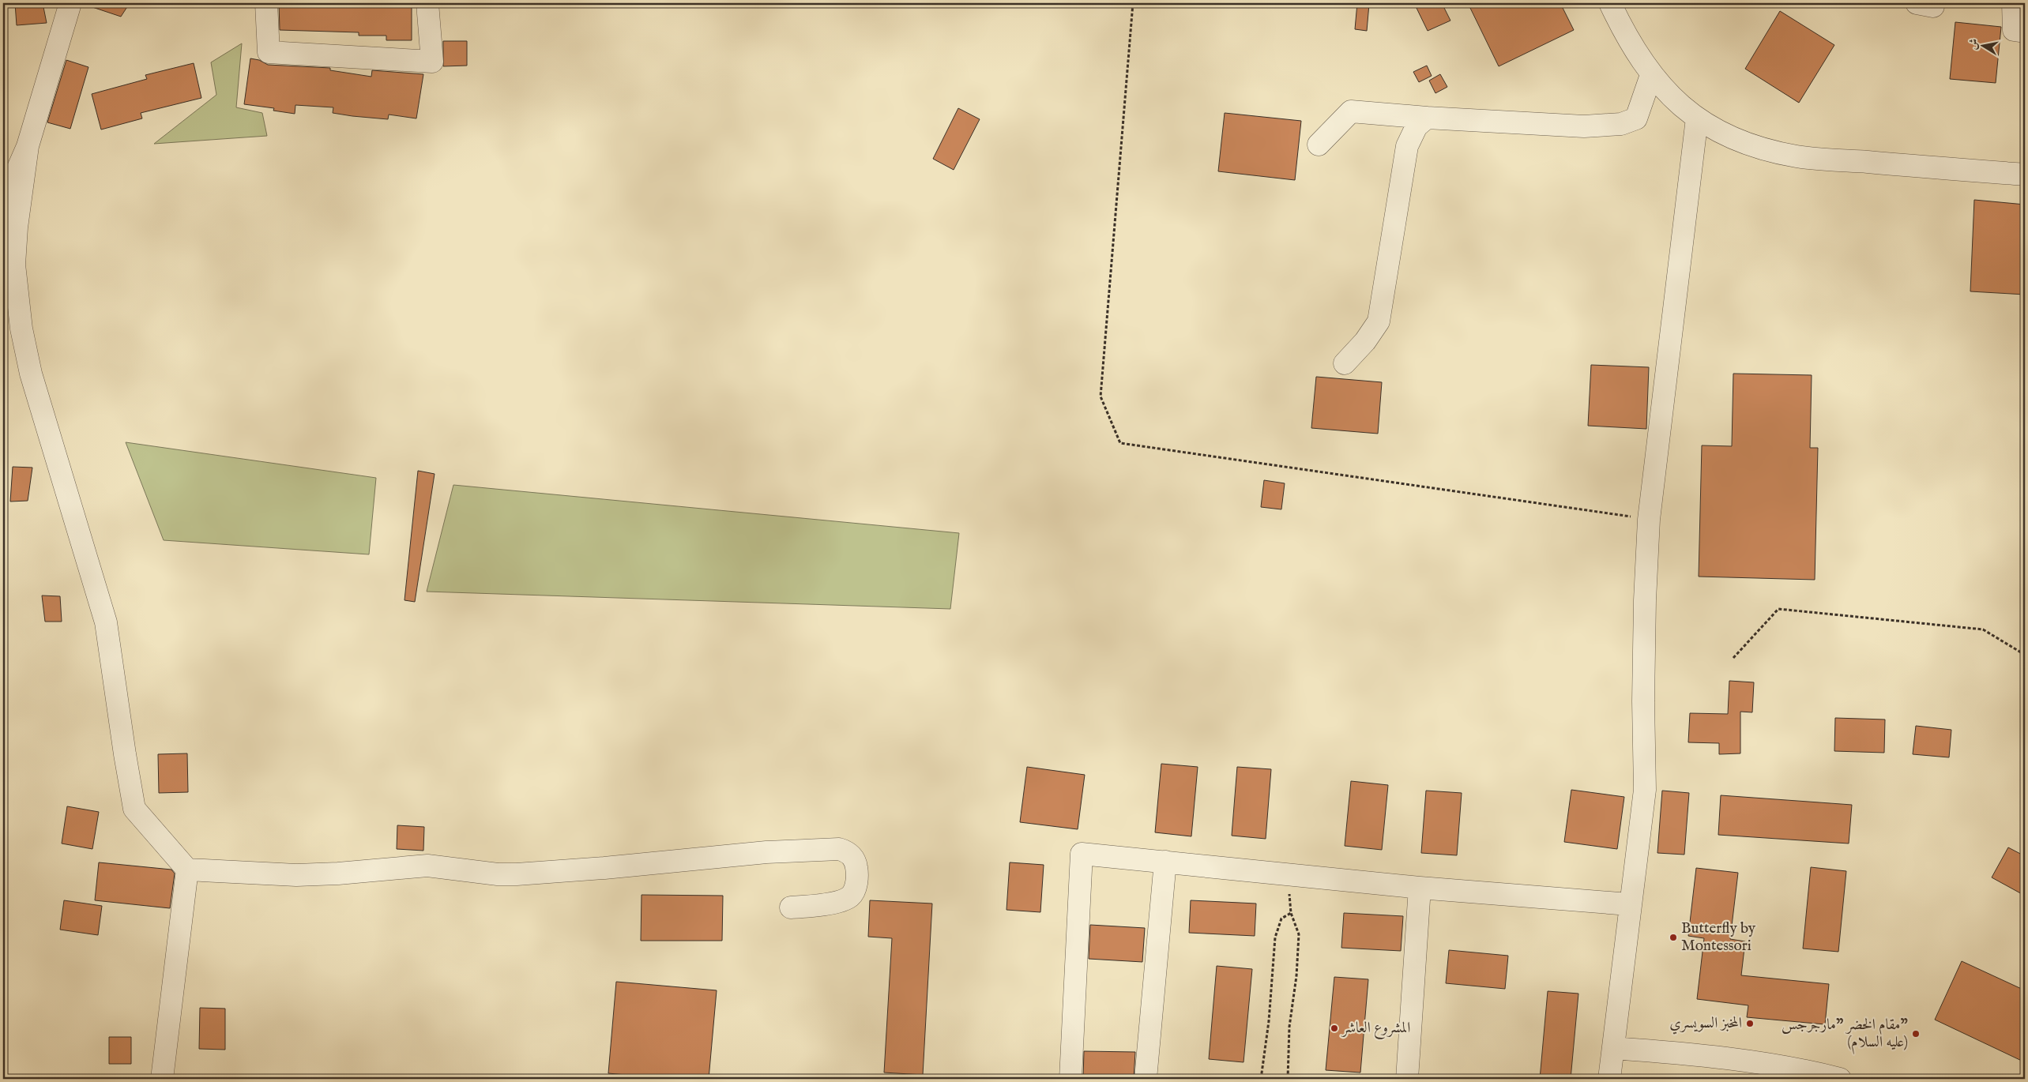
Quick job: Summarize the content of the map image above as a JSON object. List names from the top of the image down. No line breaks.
{"places":["Butterfly by Montessori","المخبز السويسري","المشروع العاشر","مقام الخضر \"مارجرجس\" (عليه السلام)"],"north":"left"}
